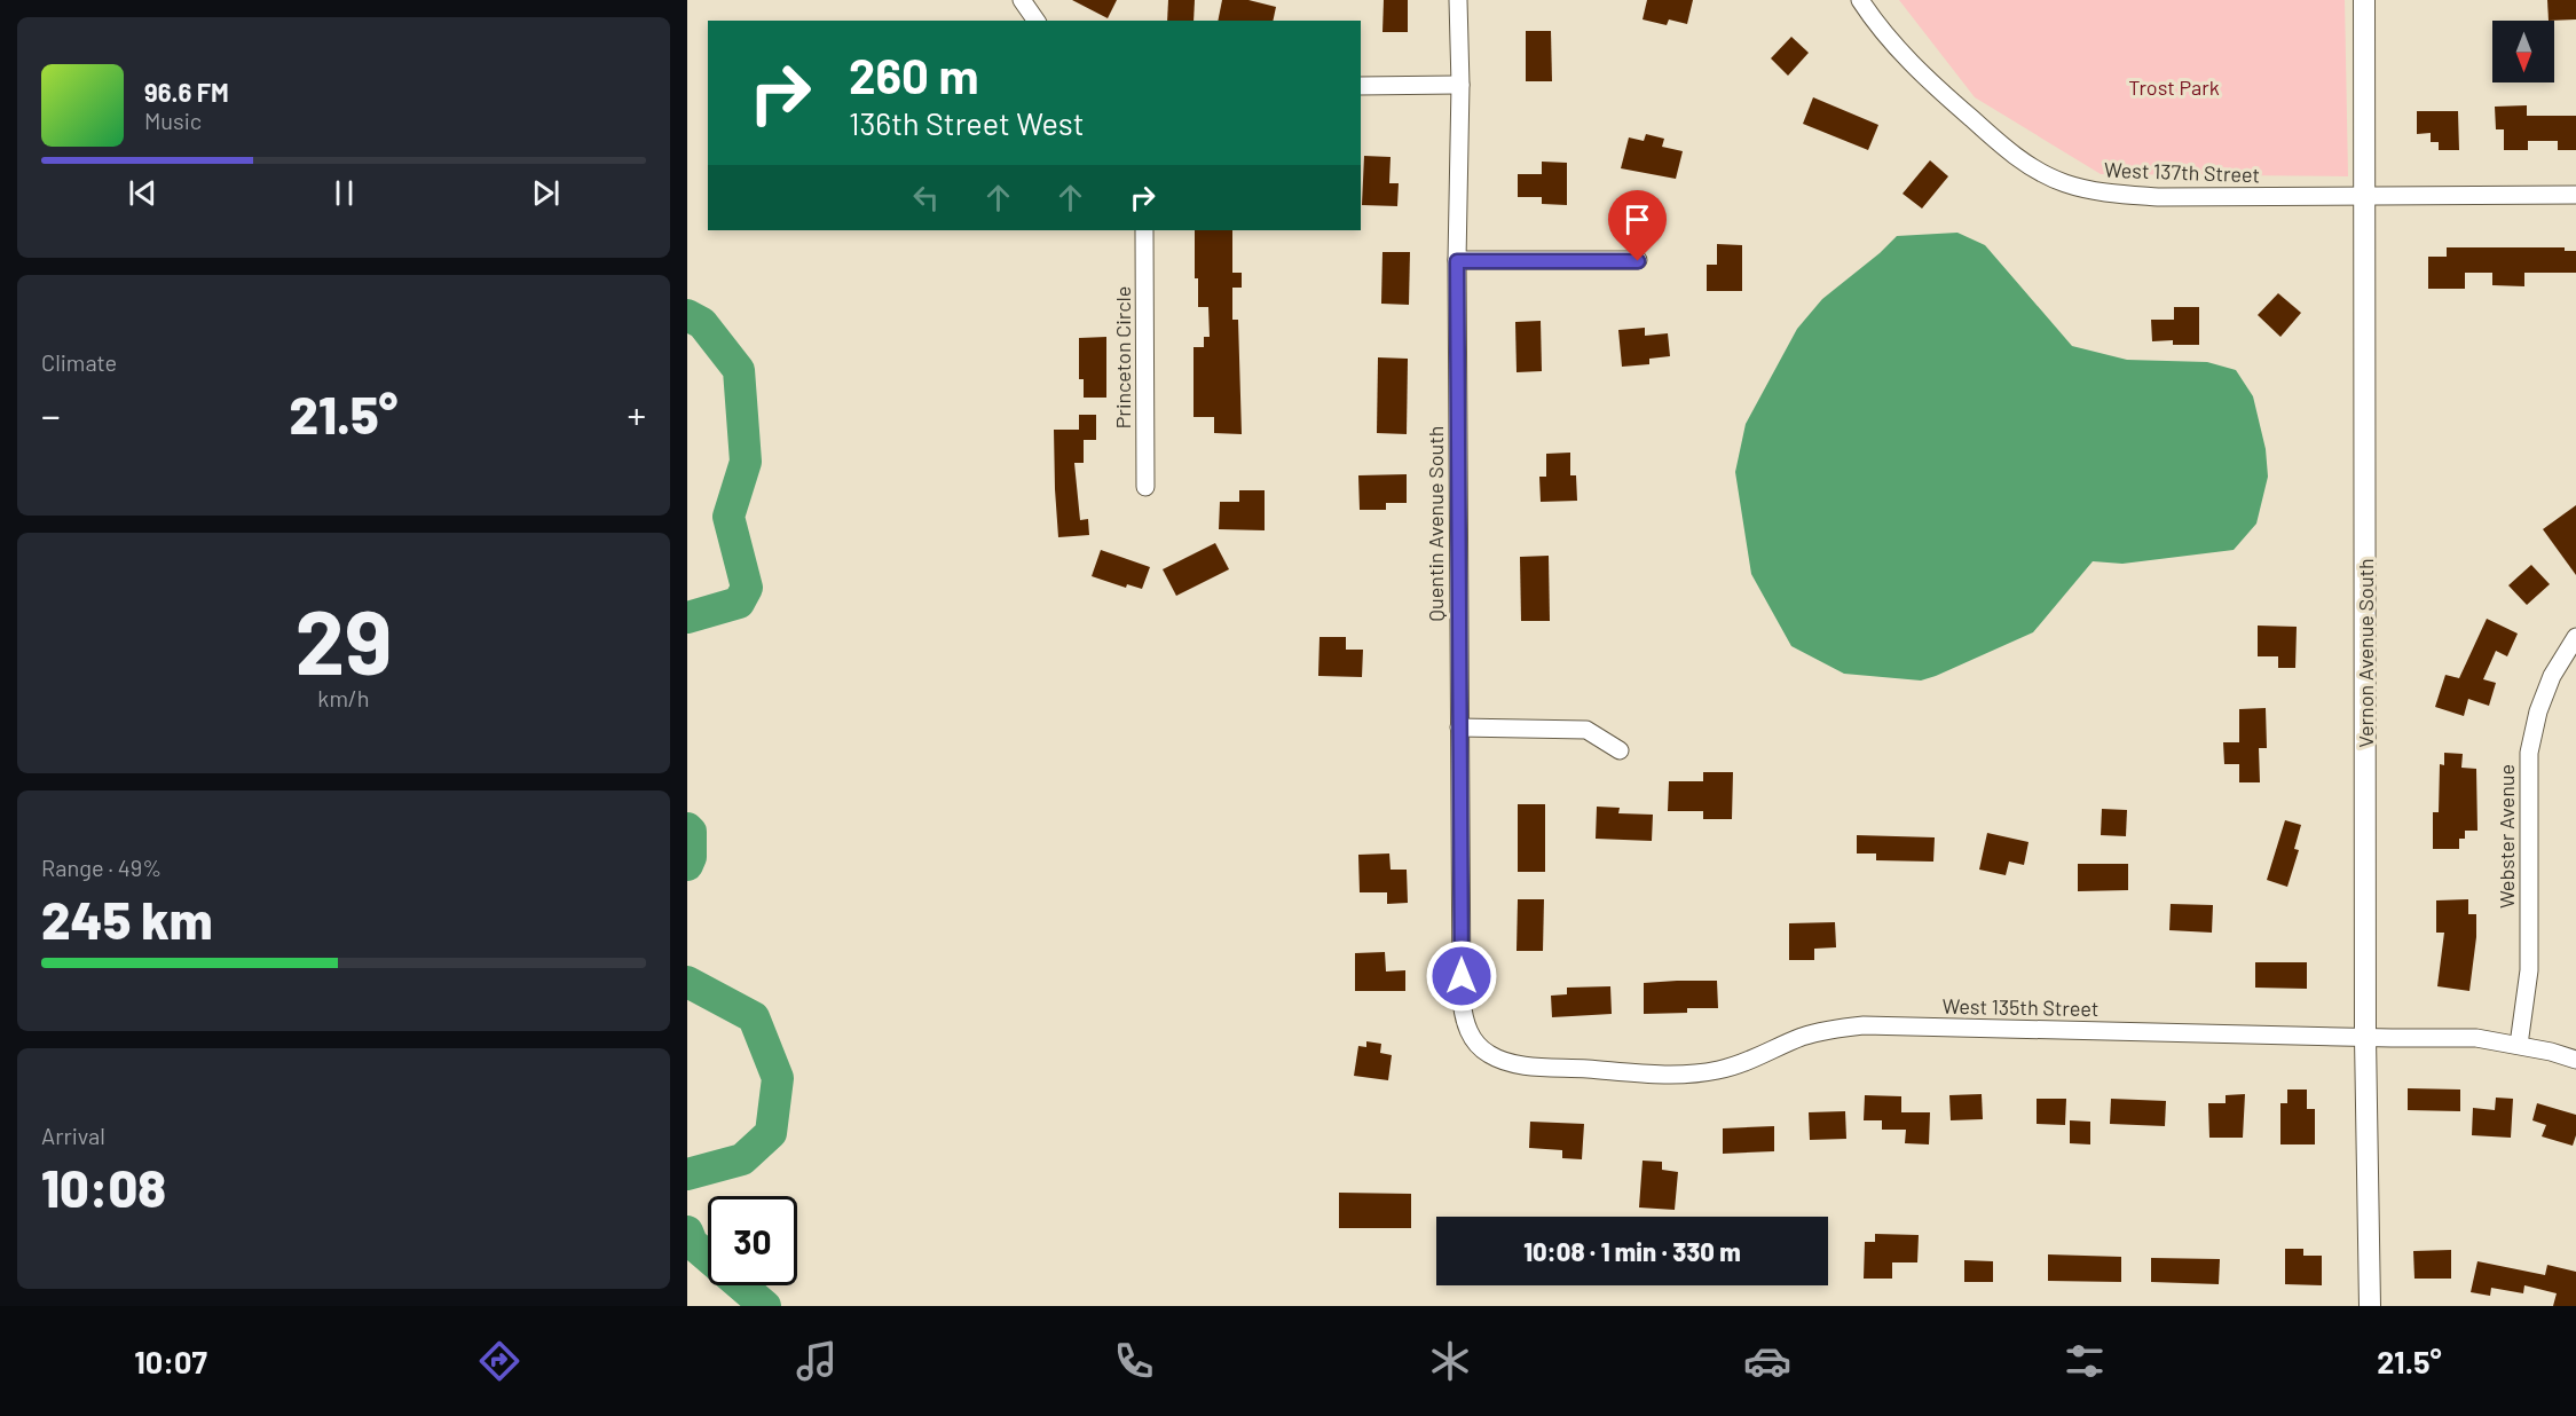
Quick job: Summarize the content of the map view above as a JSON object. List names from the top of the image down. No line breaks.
{"streets":{"street":["West 137th Street","Princeton Circle","Quentin Avenue South","Vernon Avenue South","Webster Avenue","West 135th Street"]},"crossings":[["West 137th Street","Vernon Avenue South"],["Quentin Avenue South","West 135th Street"],["Vernon Avenue South","West 135th Street"],["Webster Avenue","West 135th Street"]],"parks":["Trost Park"],"north":"bottom","page":{"turn":["260 m","136th Street West"],"song":["96.6 FM","Music"],"tile":["Climate",["29","km/h"],["Range · 49%","245 km"],["Arrival","10:08"]],"heat":["−","21.5°","+"],"limit":"30","trip":"10:08 · 1 min · 330 m","tabs":["10:07","21.5°"]}}
